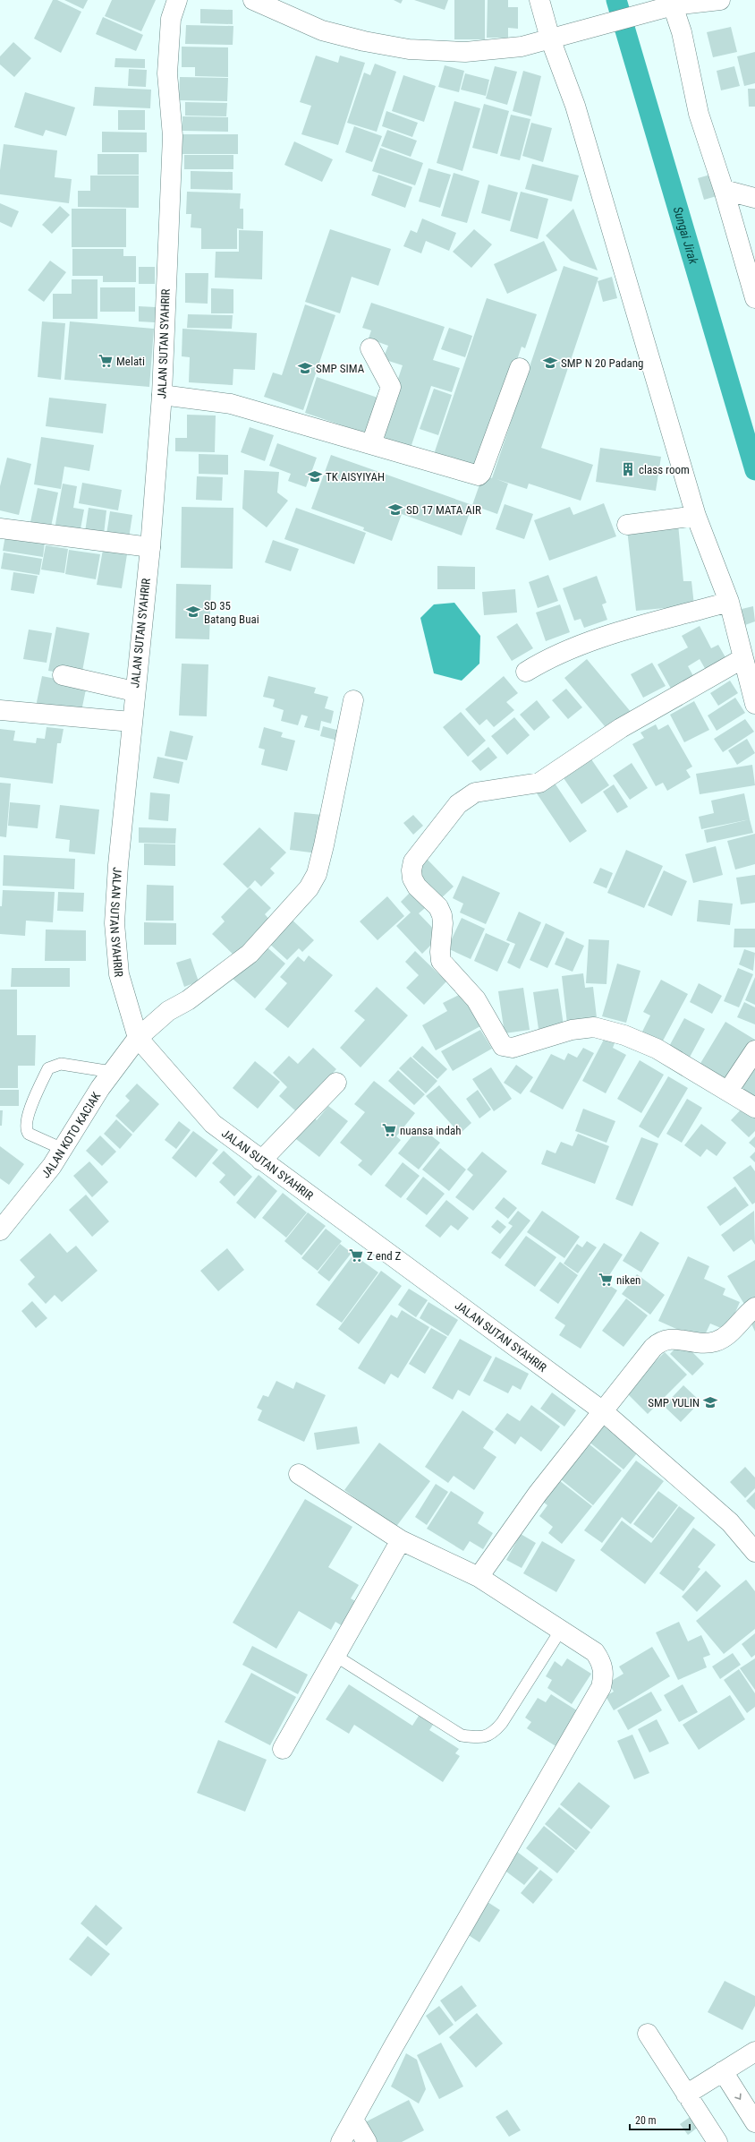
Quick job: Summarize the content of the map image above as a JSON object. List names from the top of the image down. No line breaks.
{"streets":{"street":["JALAN SUTAN SYAHRIR","JALAN KOTO KACIAK"]},"crossings":[["JALAN SUTAN SYAHRIR","JALAN KOTO KACIAK"]],"water":["Sungai Jirak"],"places":{"supermarket":["Melati","nuansa indah","Z end Z","niken"],"school or university":["SMP N 20 Padang","SMP SIMA","TK AISYIYAH","SD 17 MATA AIR","SD 35 Batang Buai","SMP YULIN"],"building":["class room"]},"scale_bar":"20 m"}
